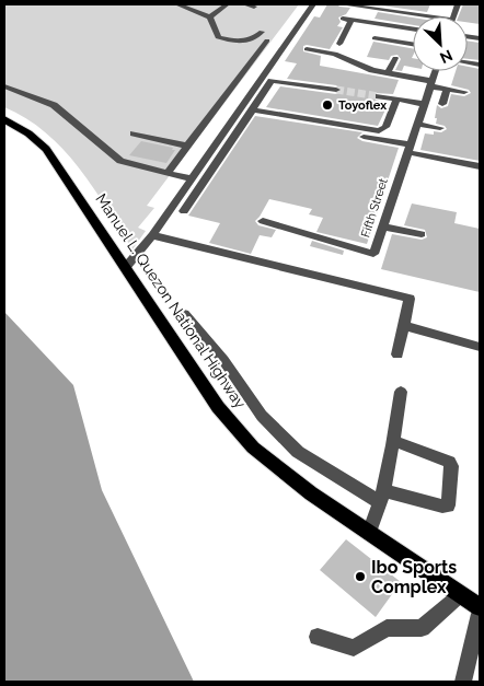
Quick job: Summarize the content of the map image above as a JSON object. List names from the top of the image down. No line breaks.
{"streets":{"main road":["Manuel L. Quezon National Highway"],"street":["Fifth Street"]},"places":["Toyoflex","Ibo Sports Complex"],"north":"bottom right"}
